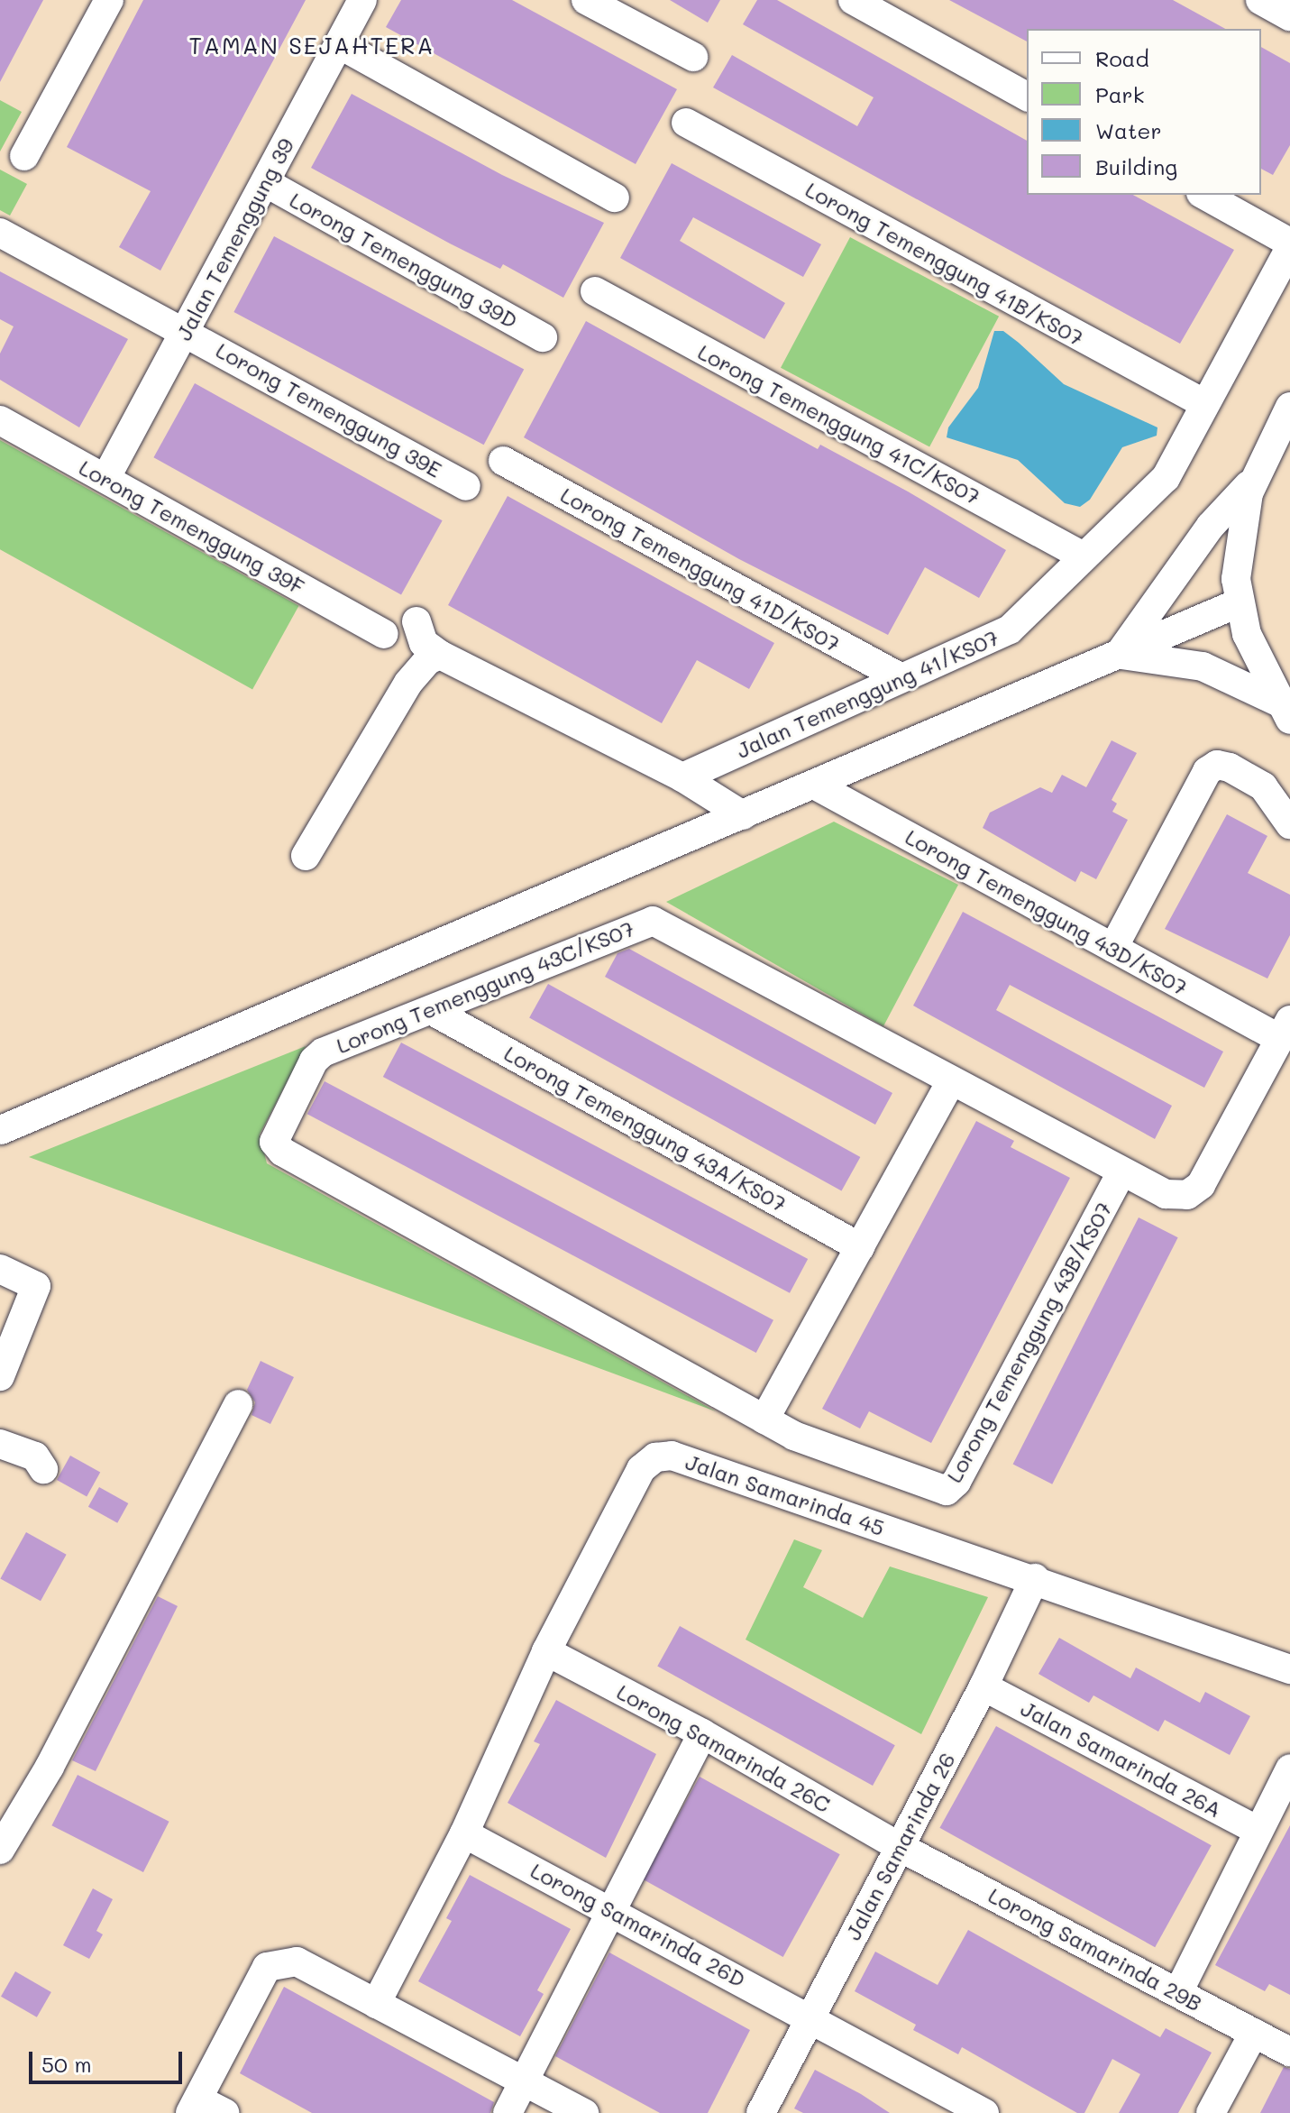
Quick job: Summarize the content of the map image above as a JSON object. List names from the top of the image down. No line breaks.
{"streets":{"street":["Jalan Temenggung 39","Lorong Temenggung 39D","Lorong Temenggung 41B/KS07","Lorong Temenggung 39E","Lorong Temenggung 41C/KS07","Lorong Temenggung 39F","Lorong Temenggung 41D/KS07","Jalan Temenggung 41/KS07","Lorong Temenggung 43D/KS07","Lorong Temenggung 43C/KS07","Lorong Temenggung 43A/KS07","Lorong Temenggung 43B/KS07","Jalan Samarinda 45","Lorong Samarinda 26C","Jalan Samarinda 26A","Jalan Samarinda 26","Lorong Samarinda 26D","Lorong Samarinda 29B"]},"crossings":[["Jalan Temenggung 39","Lorong Temenggung 39D"],["Jalan Temenggung 39","Lorong Temenggung 39E"],["Jalan Temenggung 39","Lorong Temenggung 39F"],["Lorong Temenggung 41B/KS07","Jalan Temenggung 41/KS07"],["Lorong Temenggung 41C/KS07","Jalan Temenggung 41/KS07"],["Lorong Temenggung 41D/KS07","Jalan Temenggung 41/KS07"],["Lorong Temenggung 43D/KS07","Lorong Temenggung 43C/KS07"],["Lorong Temenggung 43C/KS07","Lorong Temenggung 43A/KS07"],["Lorong Temenggung 43C/KS07","Lorong Temenggung 43B/KS07"],["Jalan Samarinda 45","Lorong Samarinda 26C"],["Jalan Samarinda 45","Jalan Samarinda 26"],["Jalan Samarinda 45","Lorong Samarinda 26D"],["Lorong Samarinda 26C","Jalan Samarinda 26"],["Lorong Samarinda 26C","Lorong Samarinda 29B"],["Jalan Samarinda 26A","Jalan Samarinda 26"],["Jalan Samarinda 26","Lorong Samarinda 26D"],["Jalan Samarinda 26","Lorong Samarinda 29B"]],"districts":["TAMAN SEJAHTERA"],"legend":["Road","Park","Water","Building"],"scale_bar":"50 m"}
